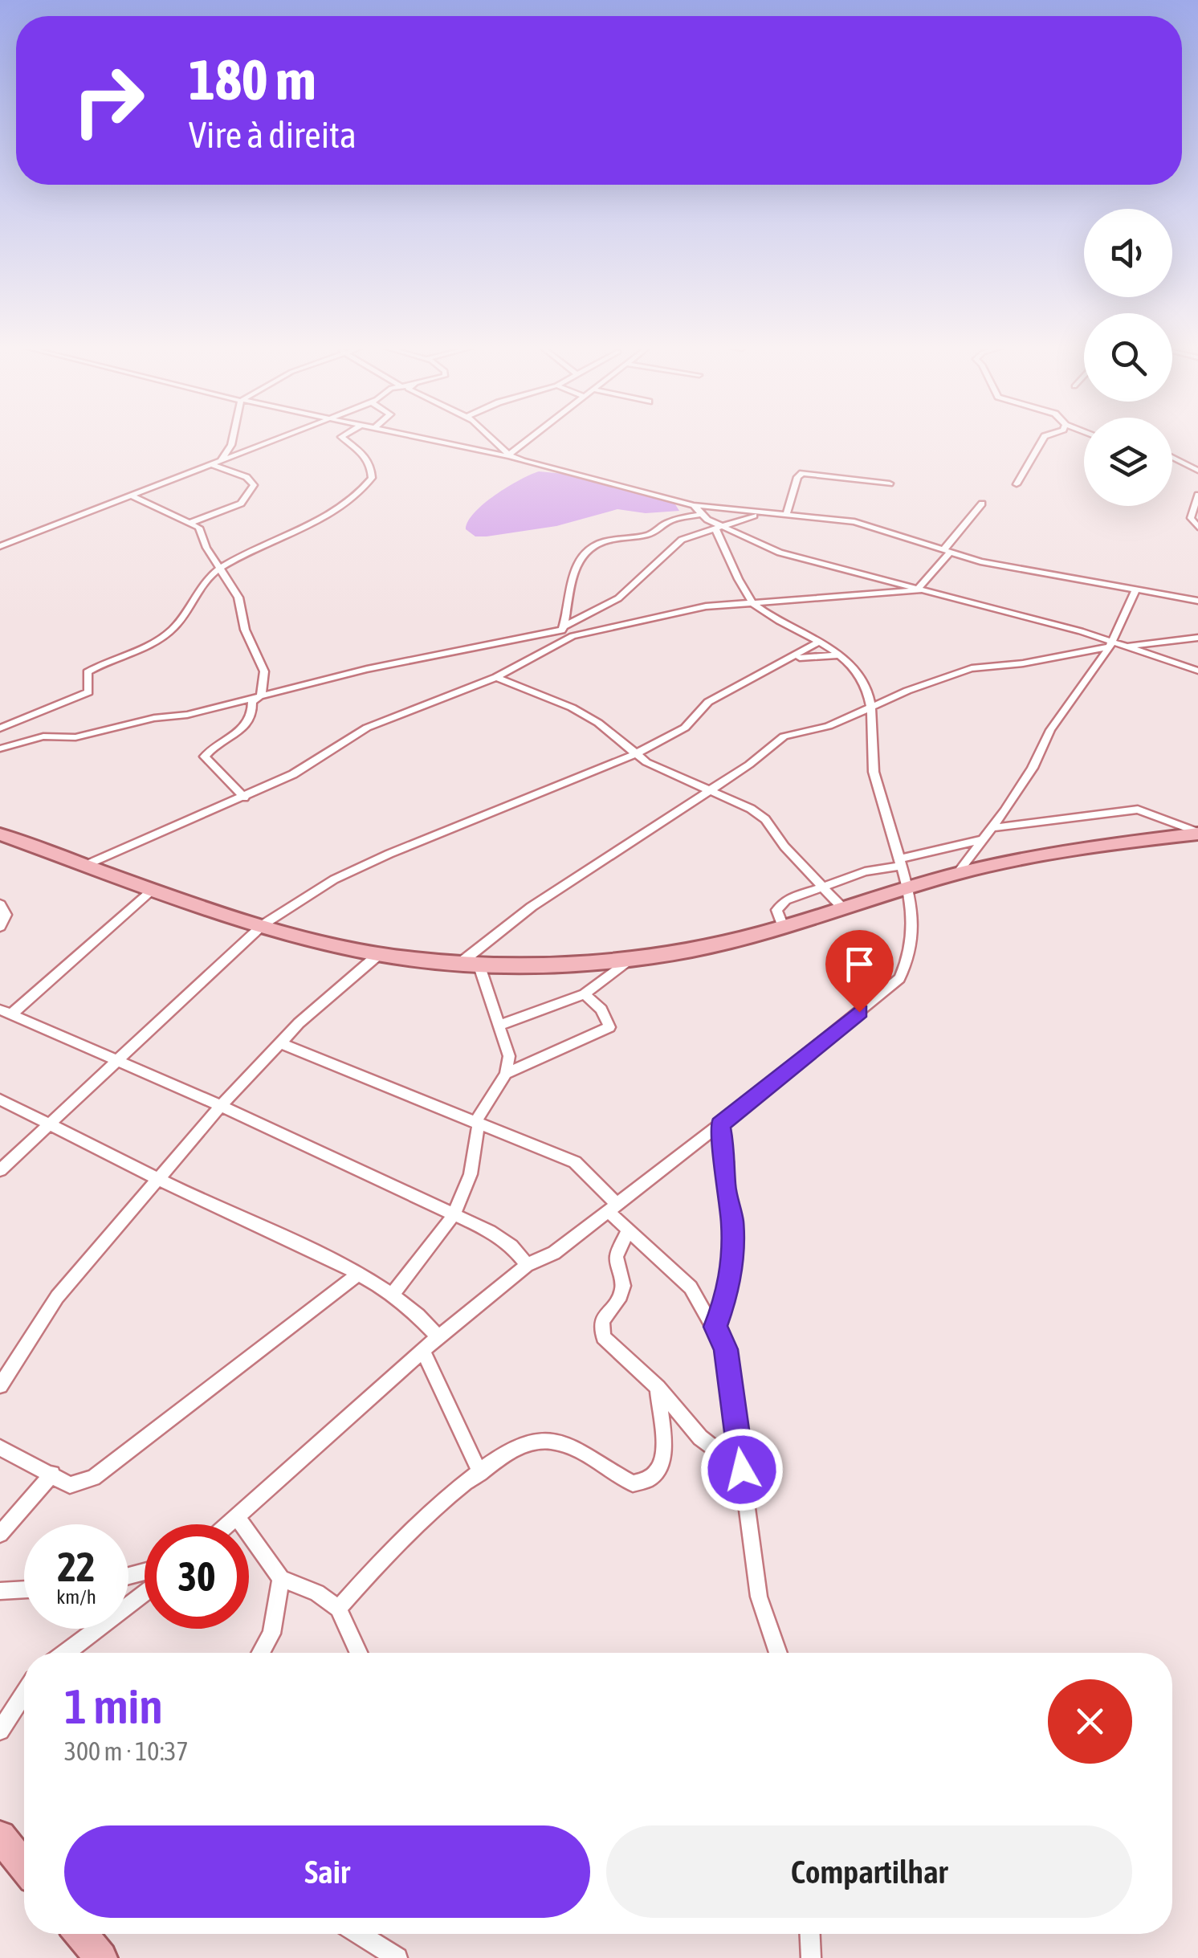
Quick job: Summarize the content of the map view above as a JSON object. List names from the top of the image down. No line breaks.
{"page":{"turn":["180 m","Vire à direita"],"speed":"22 km/h","limit":"30","heading":["1 min","300 m · 10:37"],"buttons":["Sair","Compartilhar"]}}
